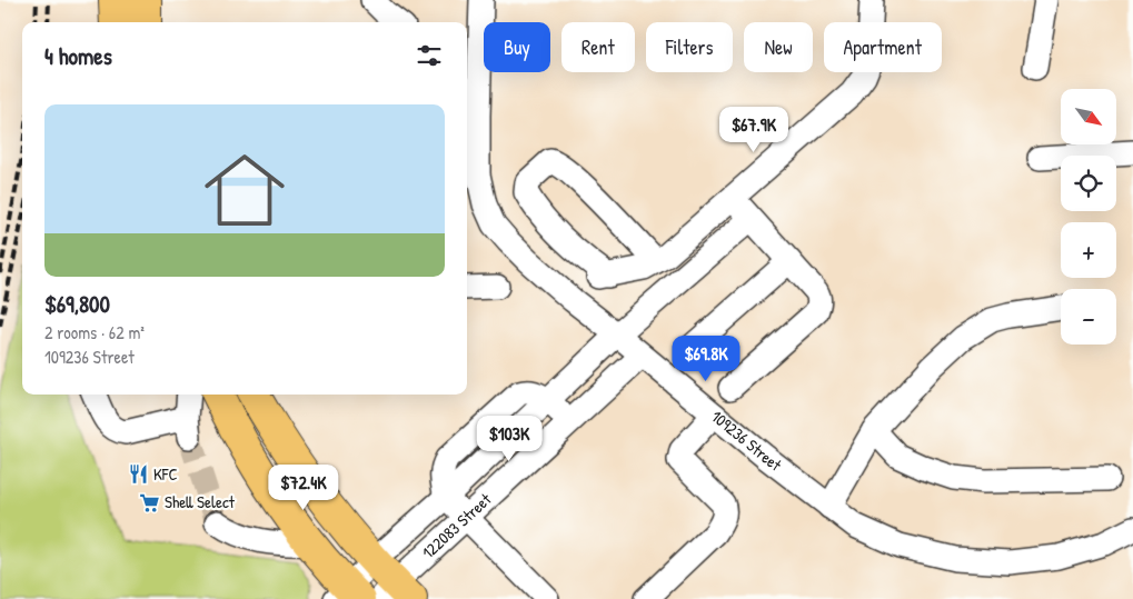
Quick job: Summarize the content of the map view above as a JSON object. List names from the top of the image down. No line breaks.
{"streets":{"street":["109236 Street","122083 Street"]},"crossings":[["109236 Street","122083 Street"]],"places":{"restaurant":["KFC"],"supermarket":["Shell Select"]},"north":"bottom right","page":{"chip":["Buy","Rent","Filters","New","Apartment"],"heading":"4 homes","map_buttons":["+","−"],"list":[{"name":"$69,800","note":"2 rooms · 62 m² · 109236 Street"}],"price":["$67.9K","$69.8K","$103K","$72.4K"]}}
